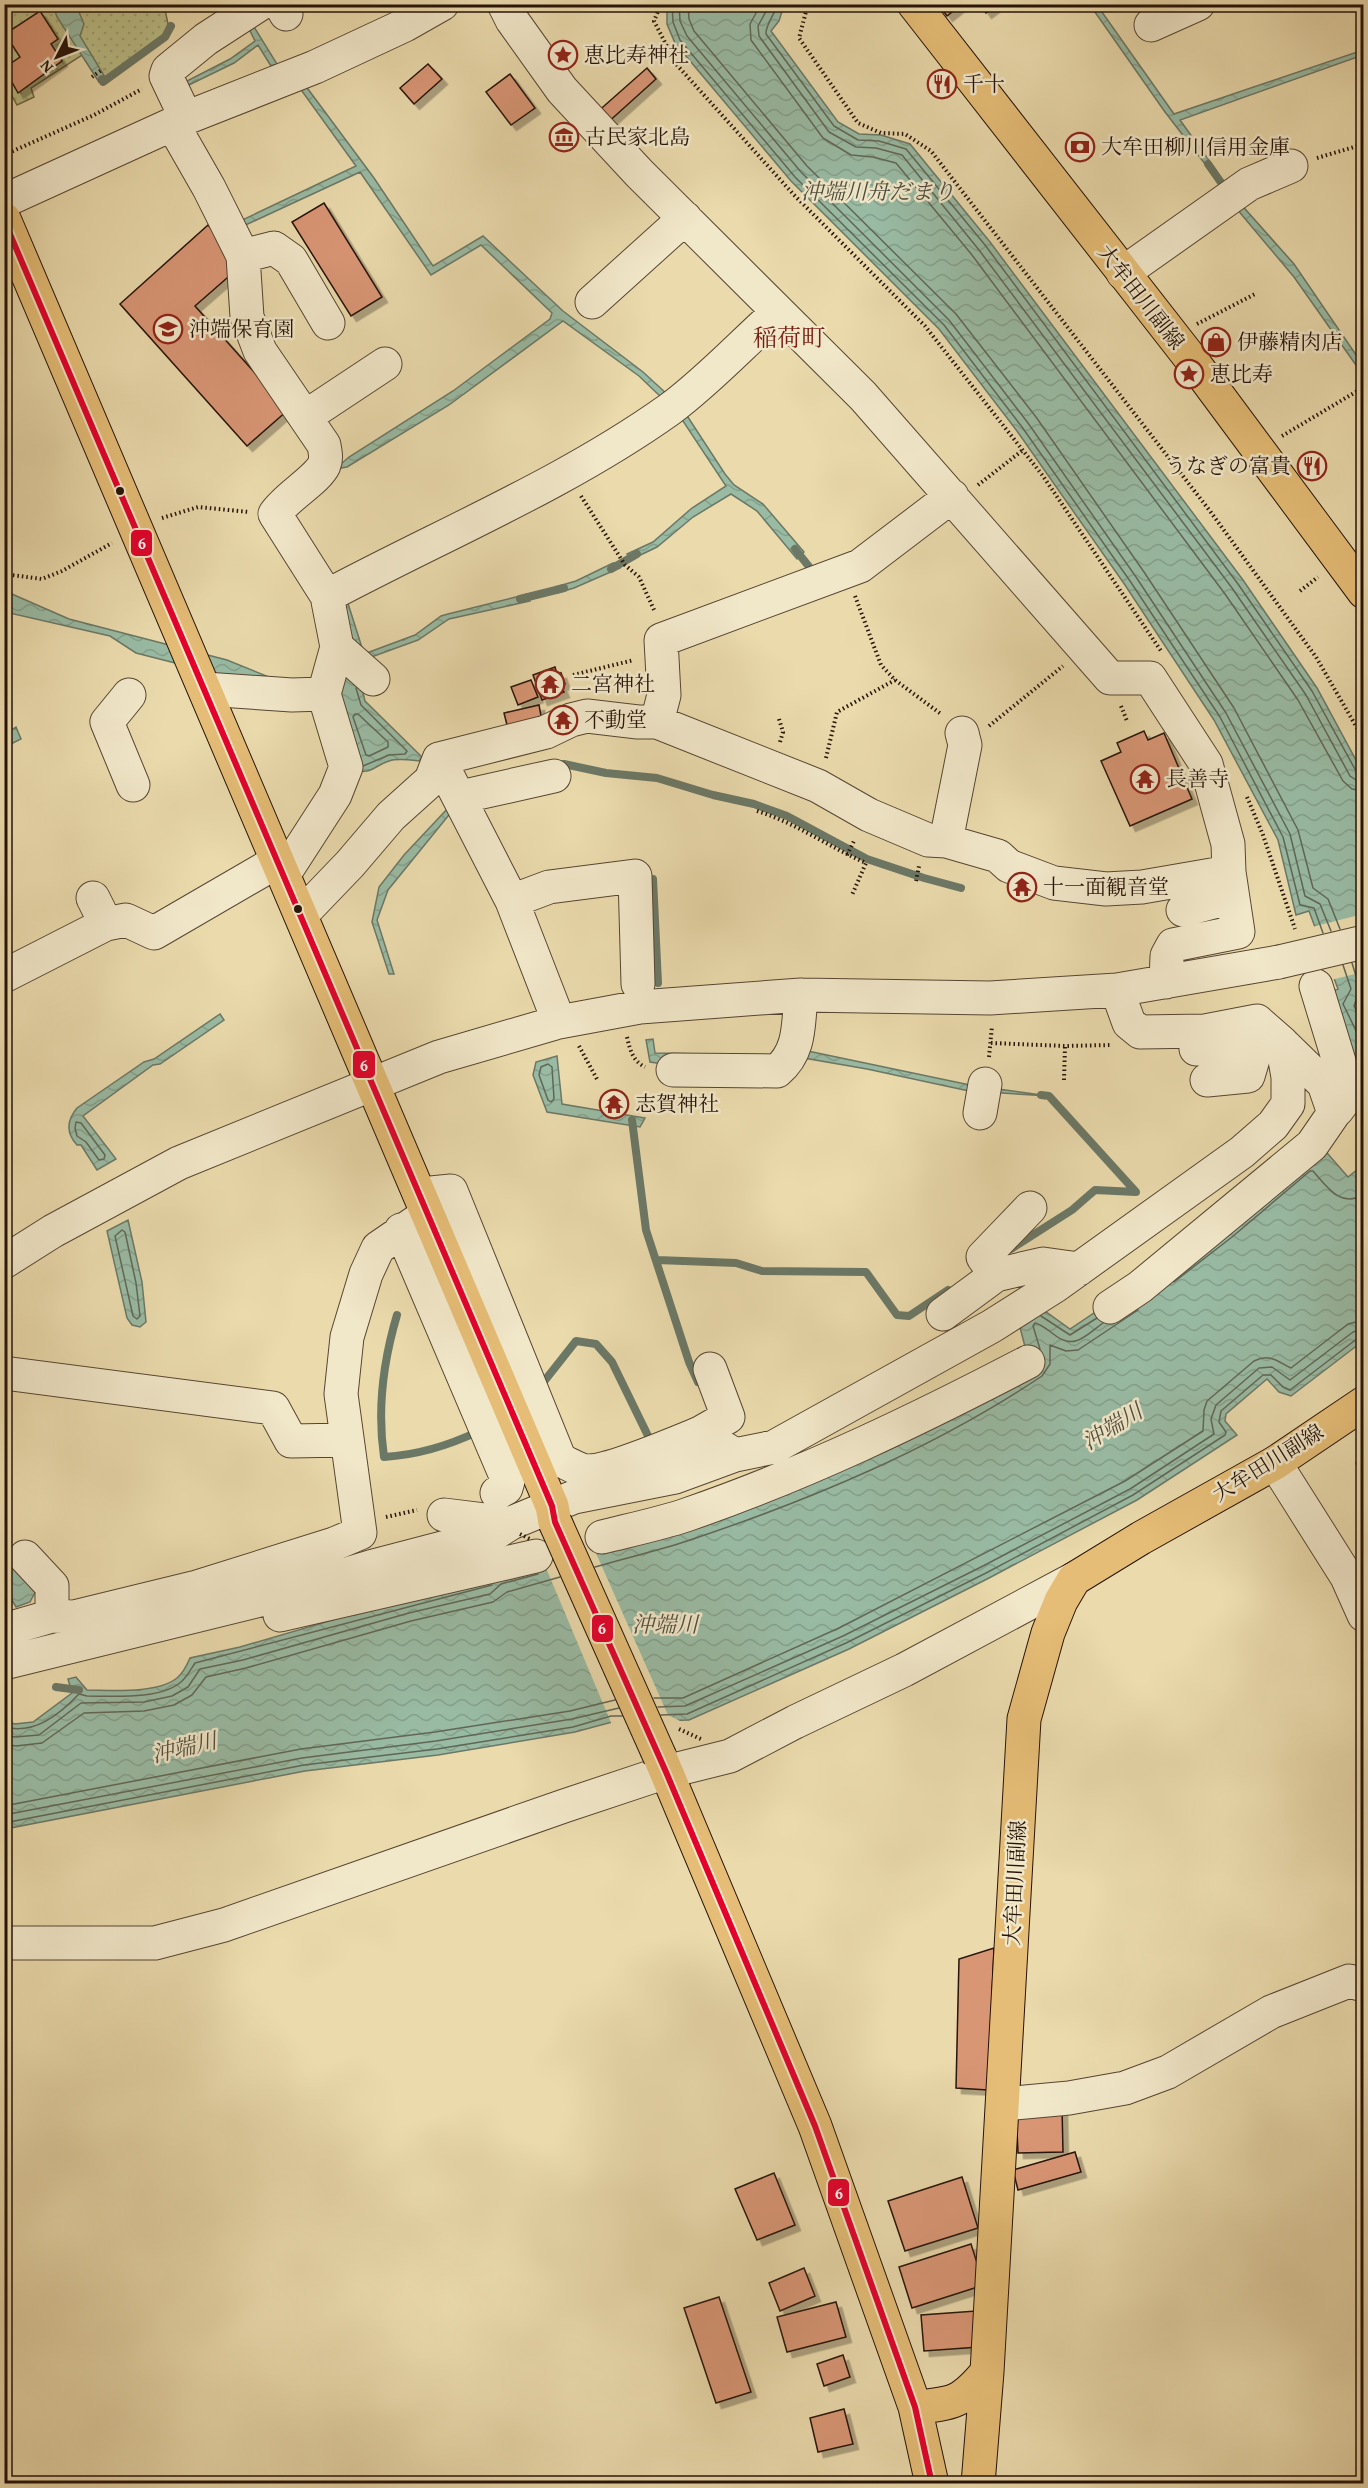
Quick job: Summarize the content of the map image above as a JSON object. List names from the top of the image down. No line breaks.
{"streets":{"main road":["大牟田川副線"]},"districts":["稲荷町"],"water":["沖端川舟だまり","沖端川"],"places":{"place":["恵比寿神社","恵比寿"],"restaurant":["千十","うなぎの富貴"],"museum":["古民家北島"],"bank":["大牟田柳川信用金庫"],"school or university":["沖端保育園"],"shop":["伊藤精肉店"],"temple":["二宮神社","不動堂","長善寺","十一面観音堂","志賀神社"]},"lines":["transit line 6"],"north":"bottom left"}
